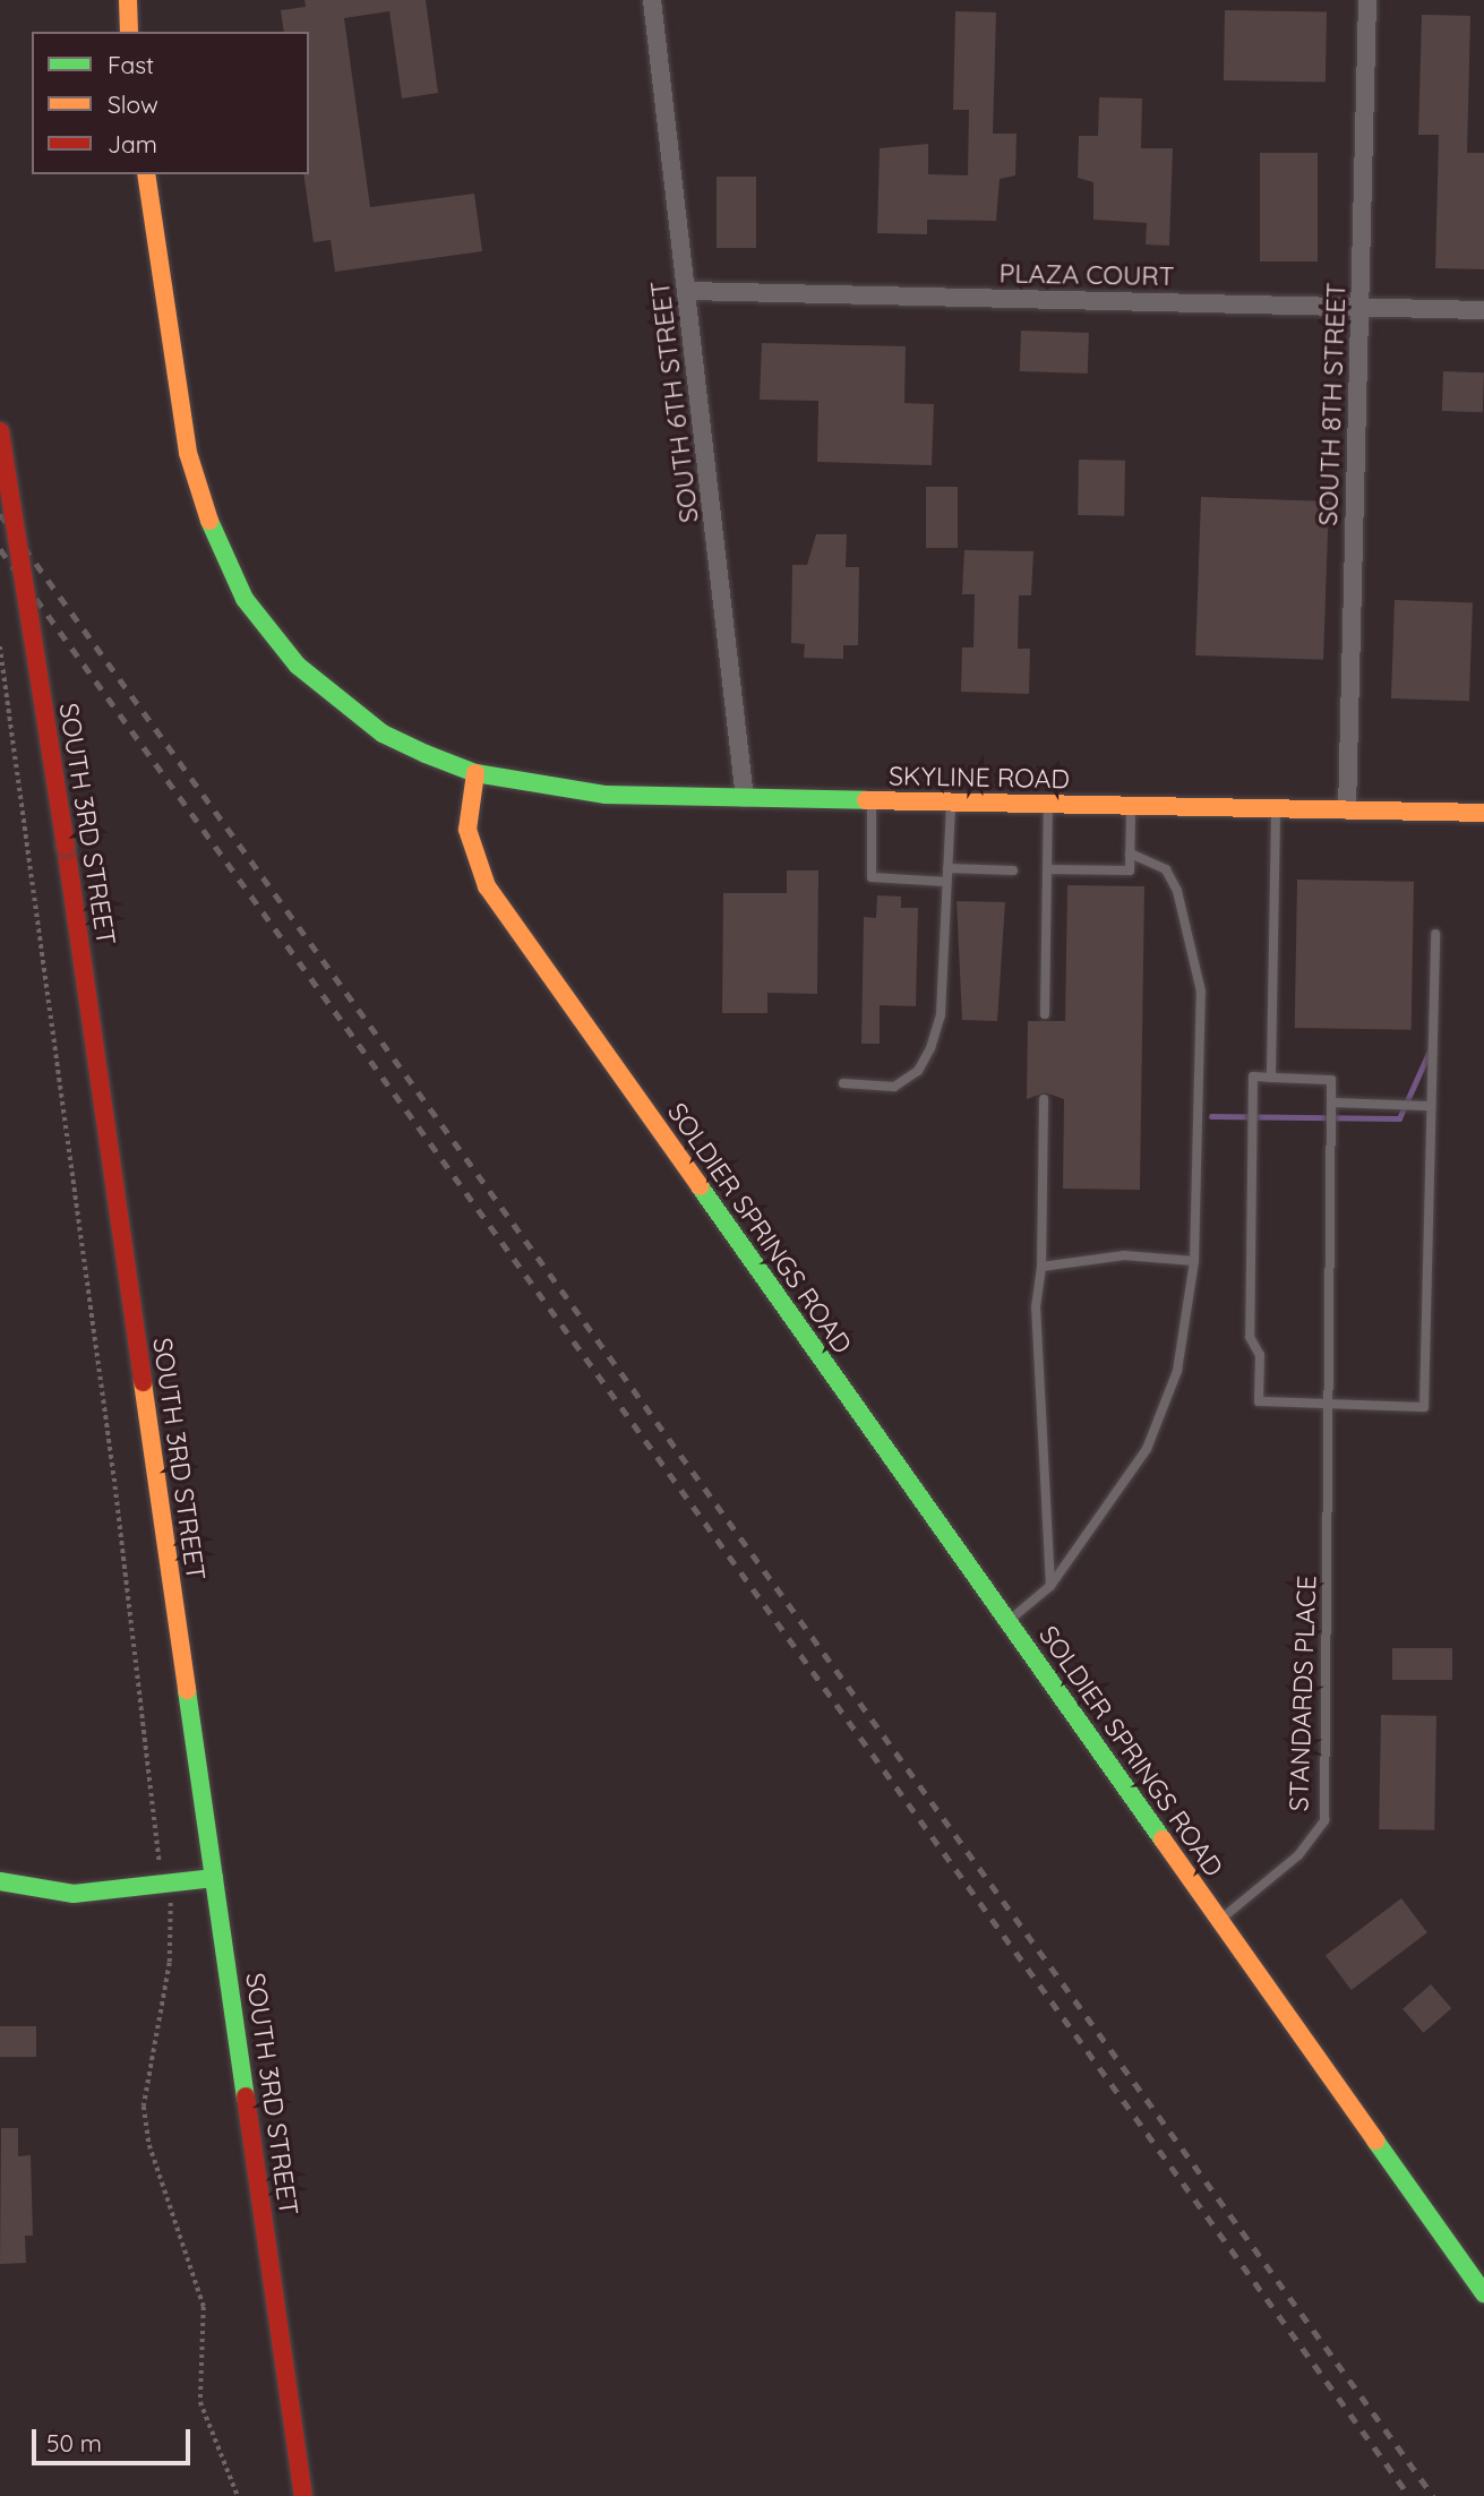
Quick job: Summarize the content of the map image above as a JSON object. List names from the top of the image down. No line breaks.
{"streets":{"main road":["SKYLINE ROAD","SOUTH 3RD STREET","SOLDIER SPRINGS ROAD"],"street":["PLAZA COURT","SOUTH 6TH STREET","SOUTH 8TH STREET"],"lane":["STANDARDS PLACE"]},"crossings":[["PLAZA COURT","SOUTH 6TH STREET"],["PLAZA COURT","SOUTH 8TH STREET"],["SOUTH 6TH STREET","SKYLINE ROAD"],["SOUTH 8TH STREET","SKYLINE ROAD"],["SKYLINE ROAD","SOLDIER SPRINGS ROAD"],["SOLDIER SPRINGS ROAD","STANDARDS PLACE"]],"legend":["Fast","Slow","Jam"],"scale_bar":"50 m"}
